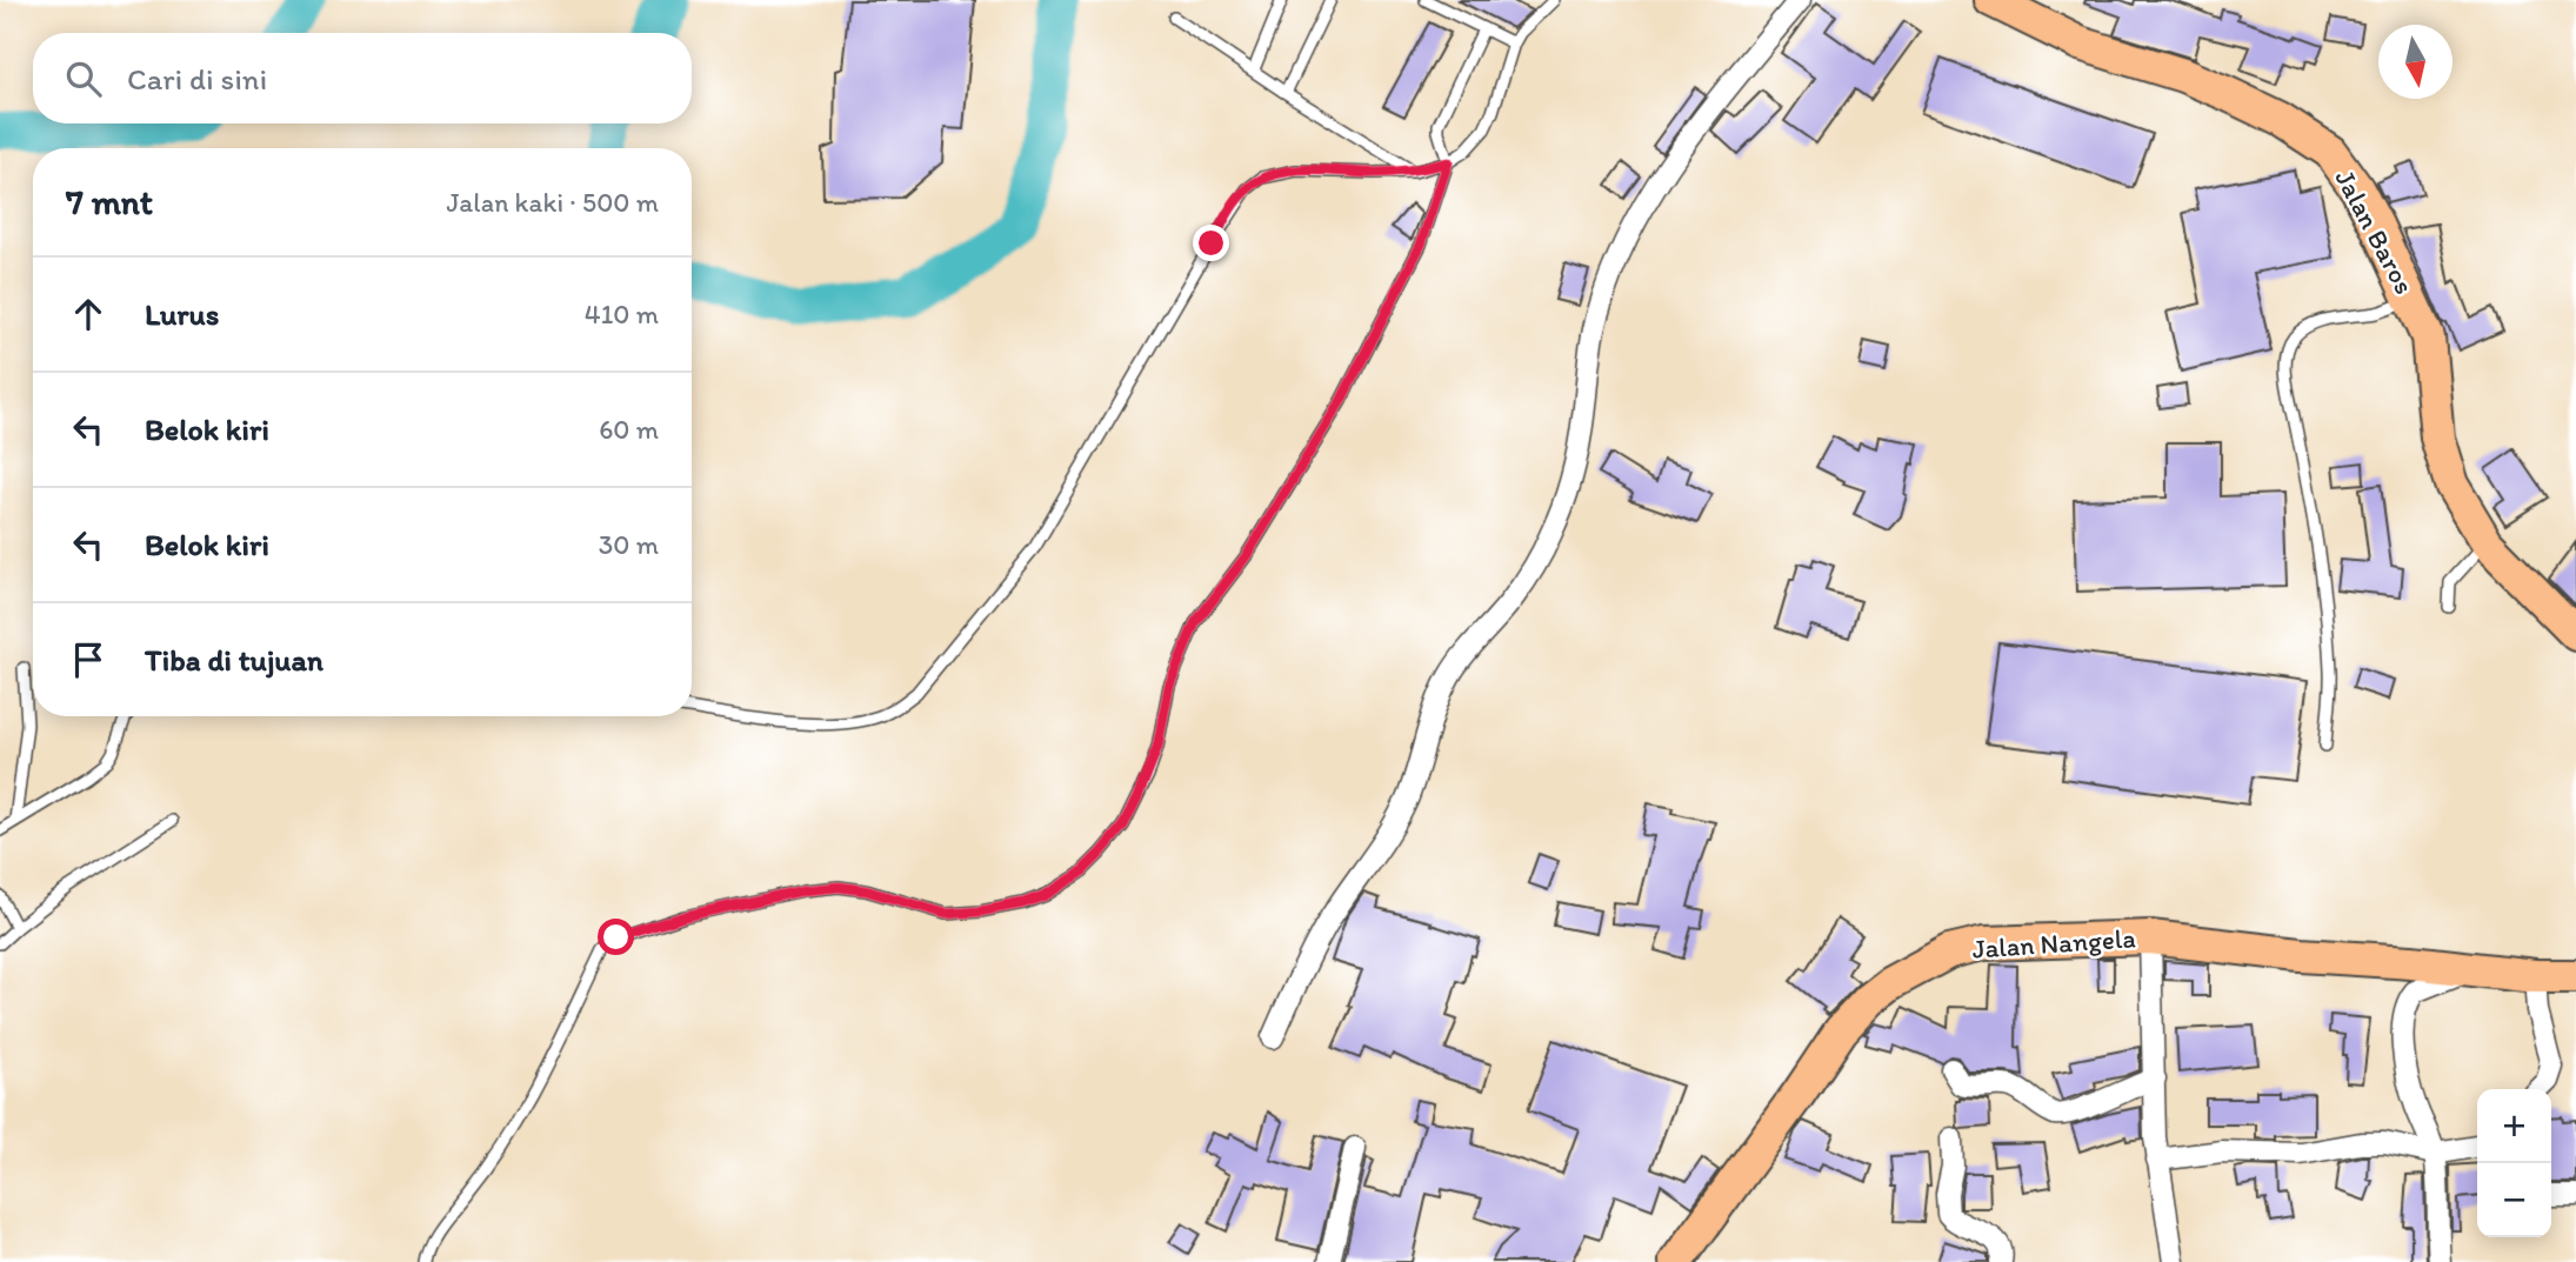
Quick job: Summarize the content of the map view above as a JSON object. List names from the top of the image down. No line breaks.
{"streets":{"main road":["Jalan Baros","Jalan Nangela"]},"north":"bottom","page":{"search":"Cari di sini","heading":["7 mnt","Jalan kaki · 500 m"],"list":[["Lurus","410 m"],["Belok kiri","60 m"],["Belok kiri","30 m"],"Tiba di tujuan"],"map_buttons":["+","−"]}}
